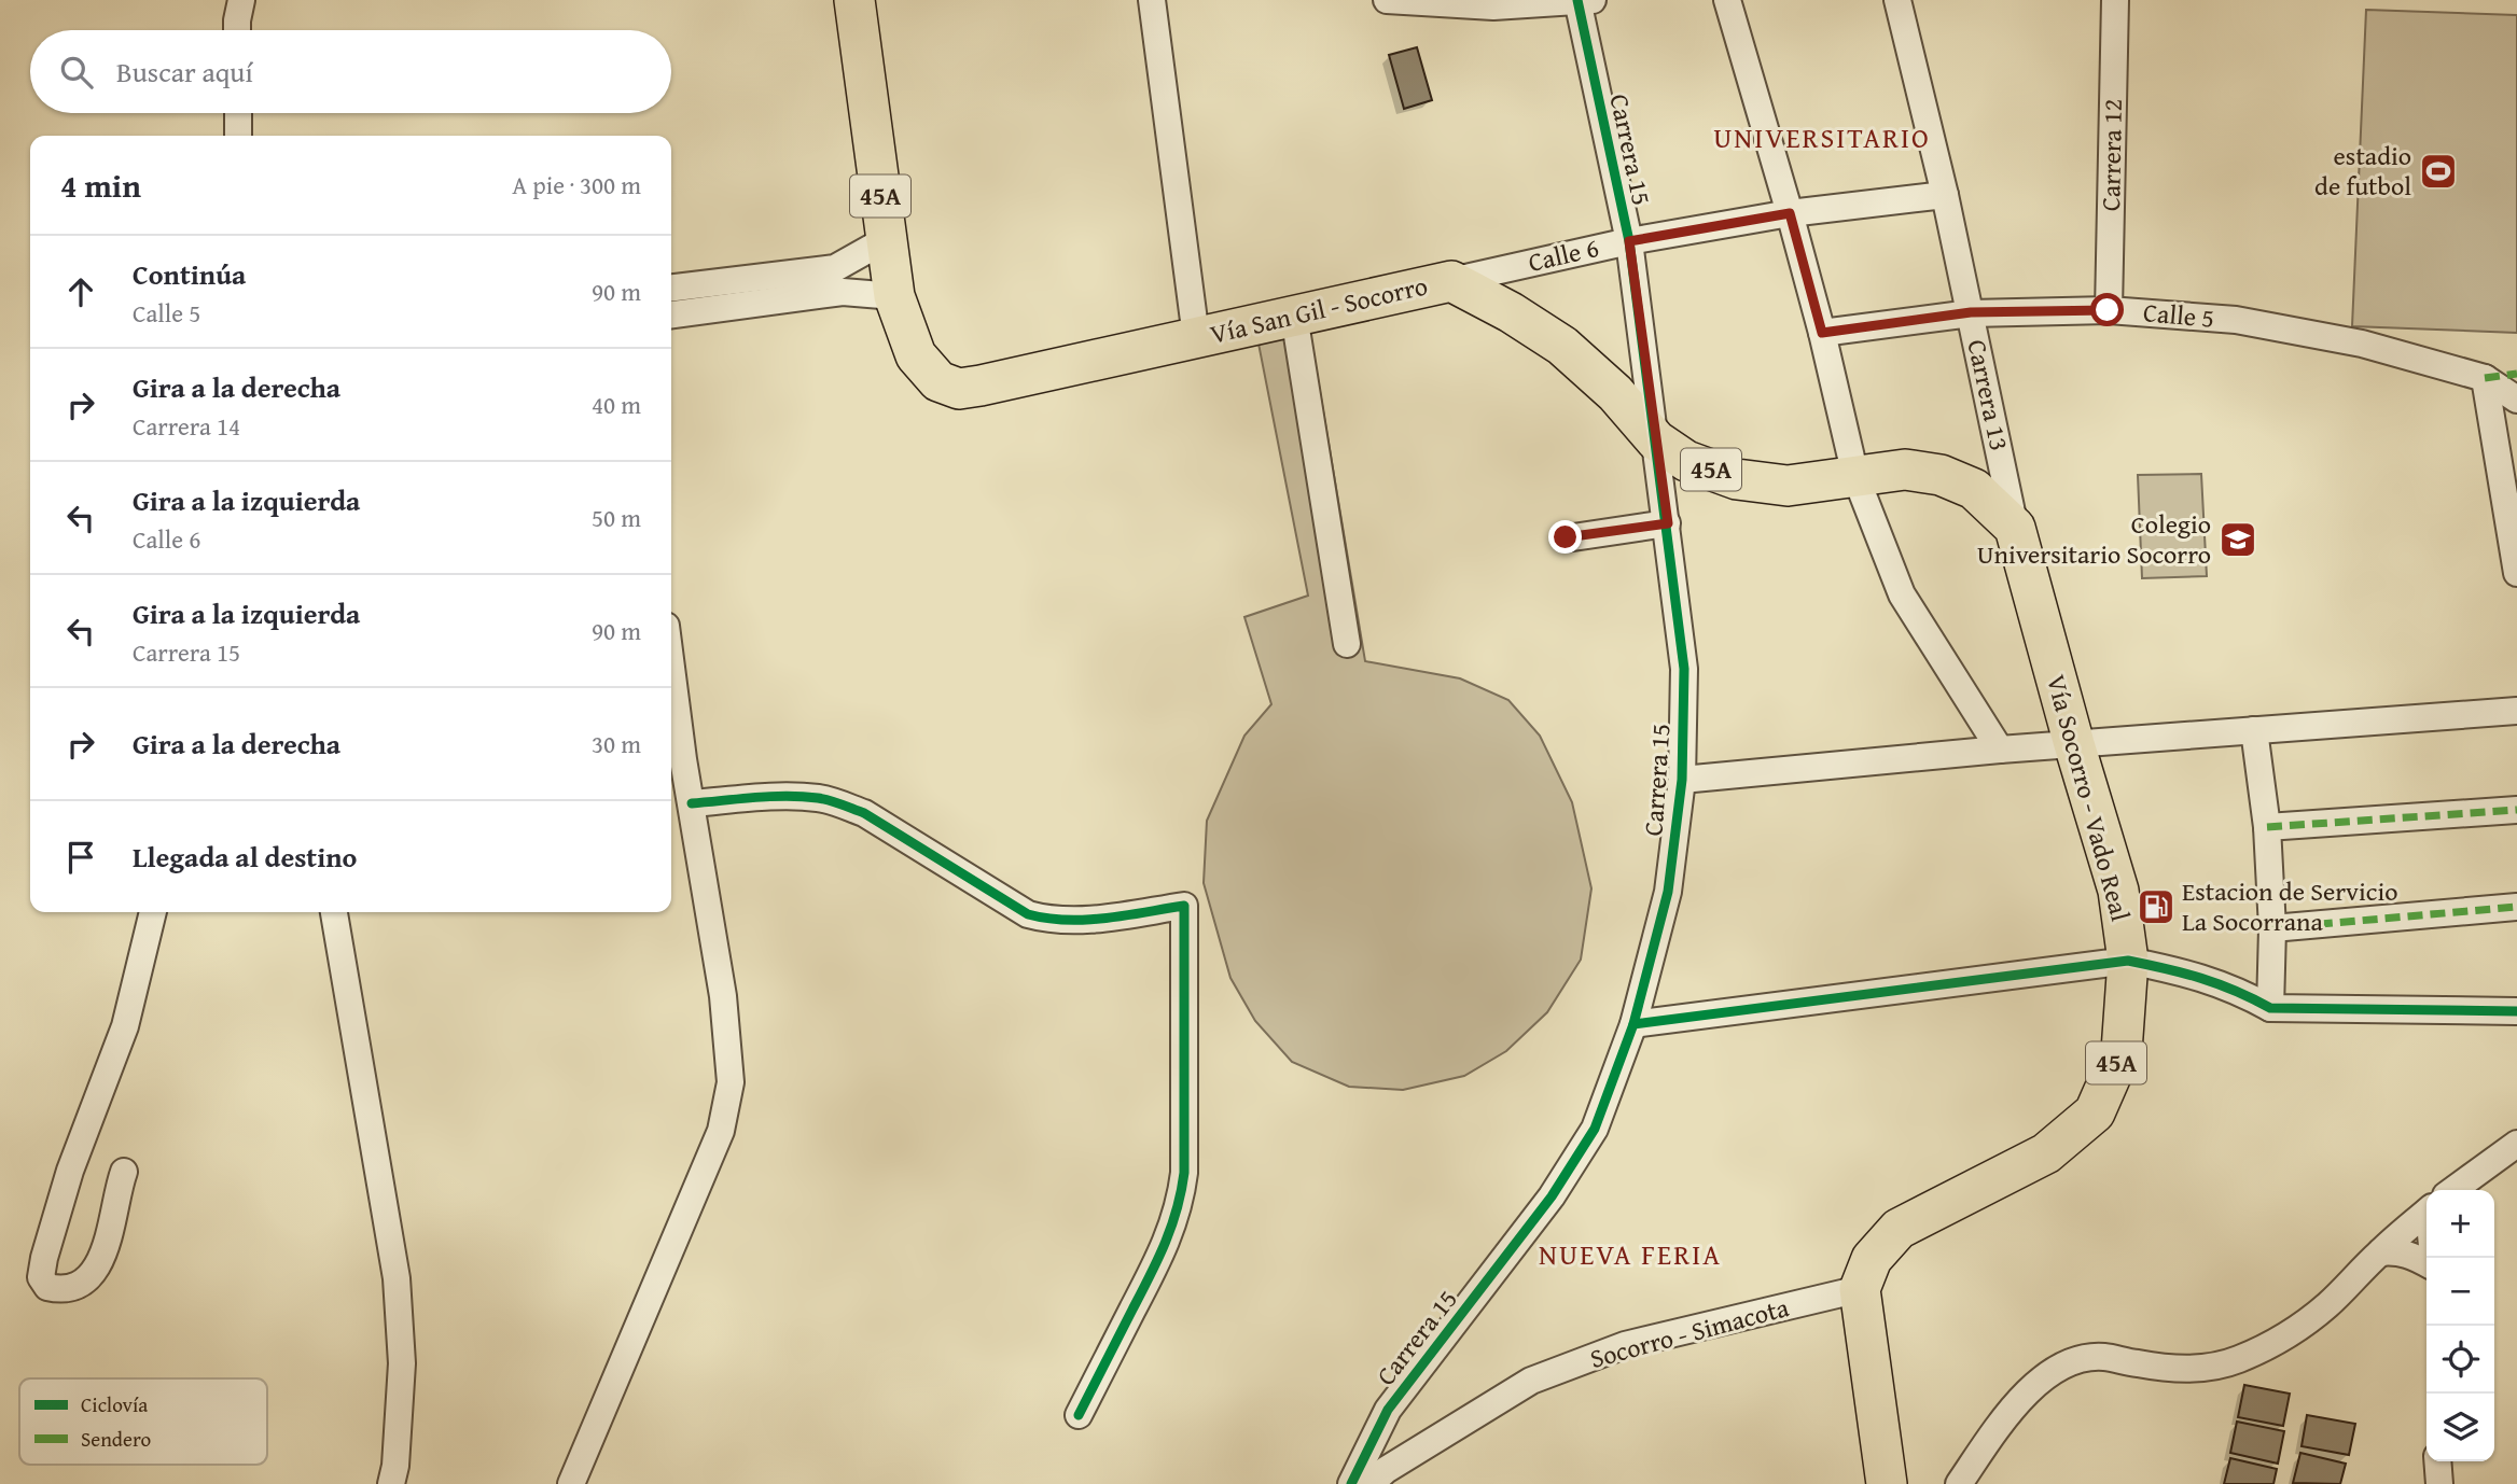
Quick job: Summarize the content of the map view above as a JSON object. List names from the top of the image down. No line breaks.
{"streets":{"highway":["45A","Vía San Gil - Socorro","Vía Socorro - Vado Real"],"street":["Carrera 15","Carrera 12","Calle 6","Calle 5","Carrera 13","Socorro - Simacota"]},"crossings":[["Carrera 15","Calle 6"],["Carrera 15","Vía San Gil - Socorro"],["Carrera 12","Calle 5"],["Calle 6","Vía San Gil - Socorro"],["Calle 6","Carrera 13"],["Vía San Gil - Socorro","Carrera 13"],["Vía San Gil - Socorro","Vía Socorro - Vado Real"],["Calle 5","Carrera 13"],["Carrera 13","Vía Socorro - Vado Real"],["Vía Socorro - Vado Real","Socorro - Simacota"]],"districts":["UNIVERSITARIO","NUEVA FERIA"],"places":{"sports":["estadio de futbol"],"school or university":["Colegio Universitario Socorro"],"fuel station":["Estacion de Servicio La Socorrana"]},"legend":["Ciclovía","Sendero"],"page":{"search":"Buscar aquí","heading":["4 min","A pie · 300 m"],"list":[["Continúa","Calle 5","90 m"],["Gira a la derecha","Carrera 14","40 m"],["Gira a la izquierda","Calle 6","50 m"],["Gira a la izquierda","Carrera 15","90 m"],["Gira a la derecha","30 m"],"Llegada al destino"],"map_buttons":["+","−"]}}
